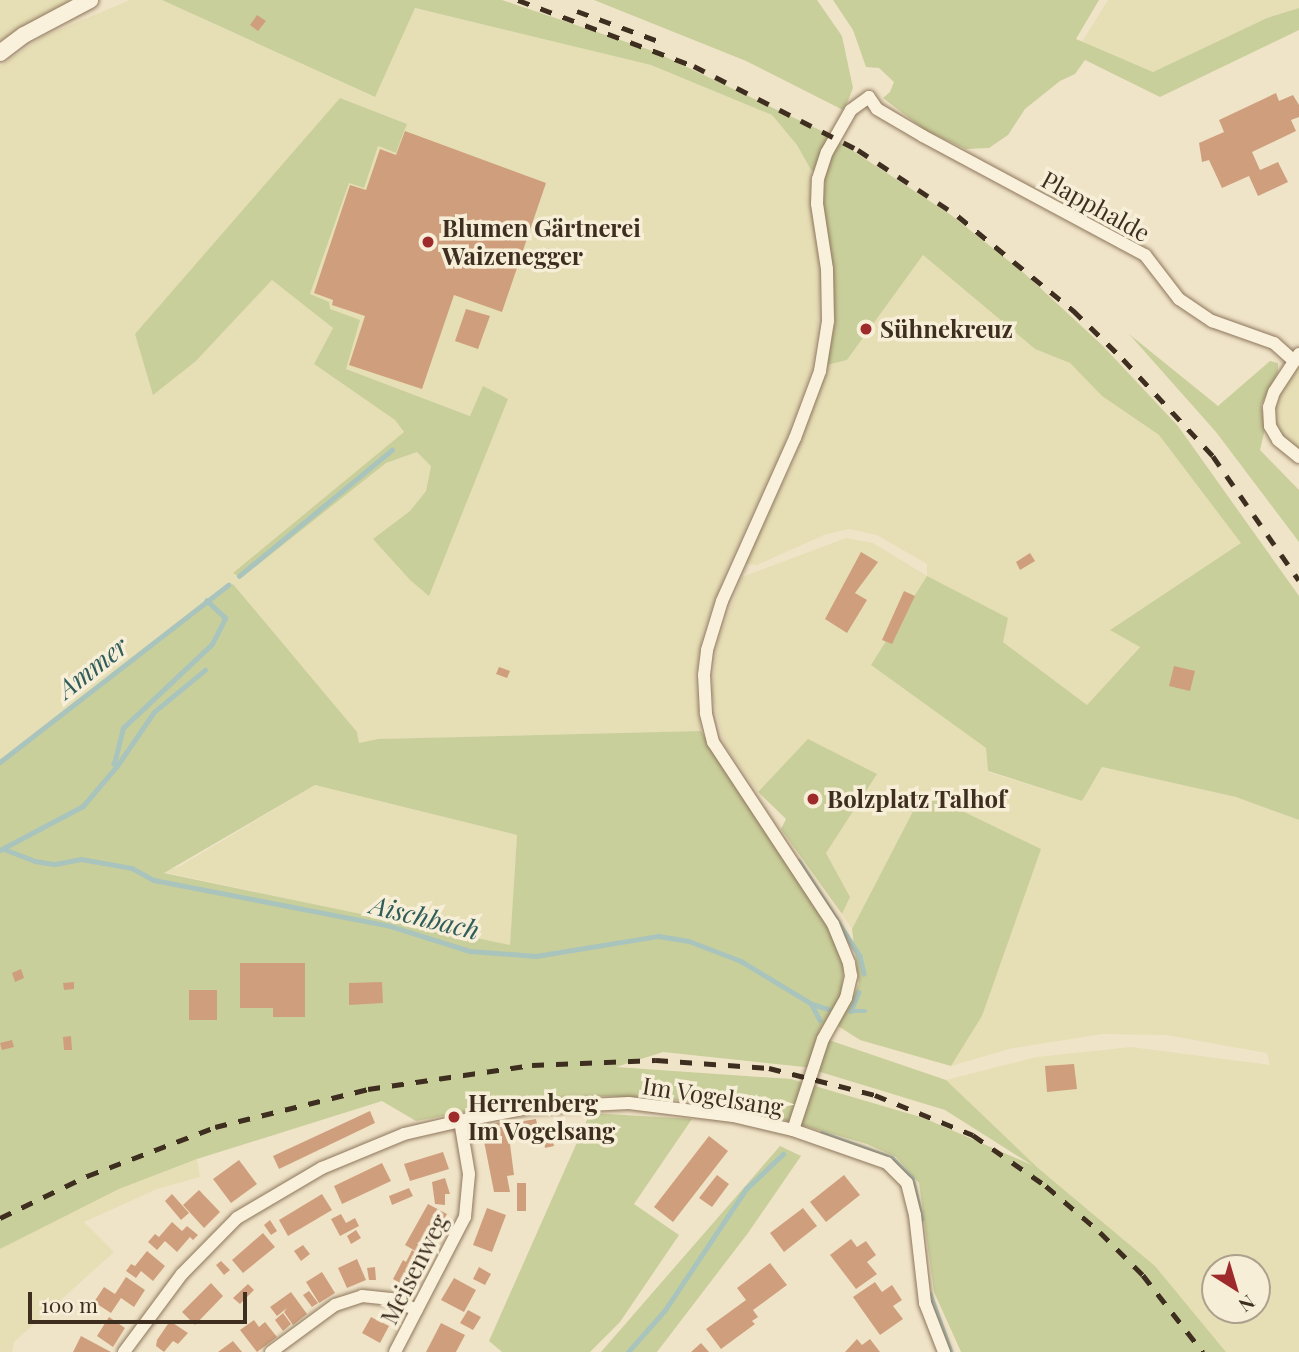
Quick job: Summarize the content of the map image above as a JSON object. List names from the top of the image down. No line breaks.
{"streets":{"street":["Plapphalde","Im Vogelsang","Meisenweg"]},"crossings":[["Plapphalde","Im Vogelsang"],["Im Vogelsang","Meisenweg"]],"water":["Ammer","Aischbach"],"places":["Blumen Gärtnerei Waizenegger","Sühnekreuz","Bolzplatz Talhof","Herrenberg Im Vogelsang"],"scale_bar":"100 m","north":"bottom right"}
